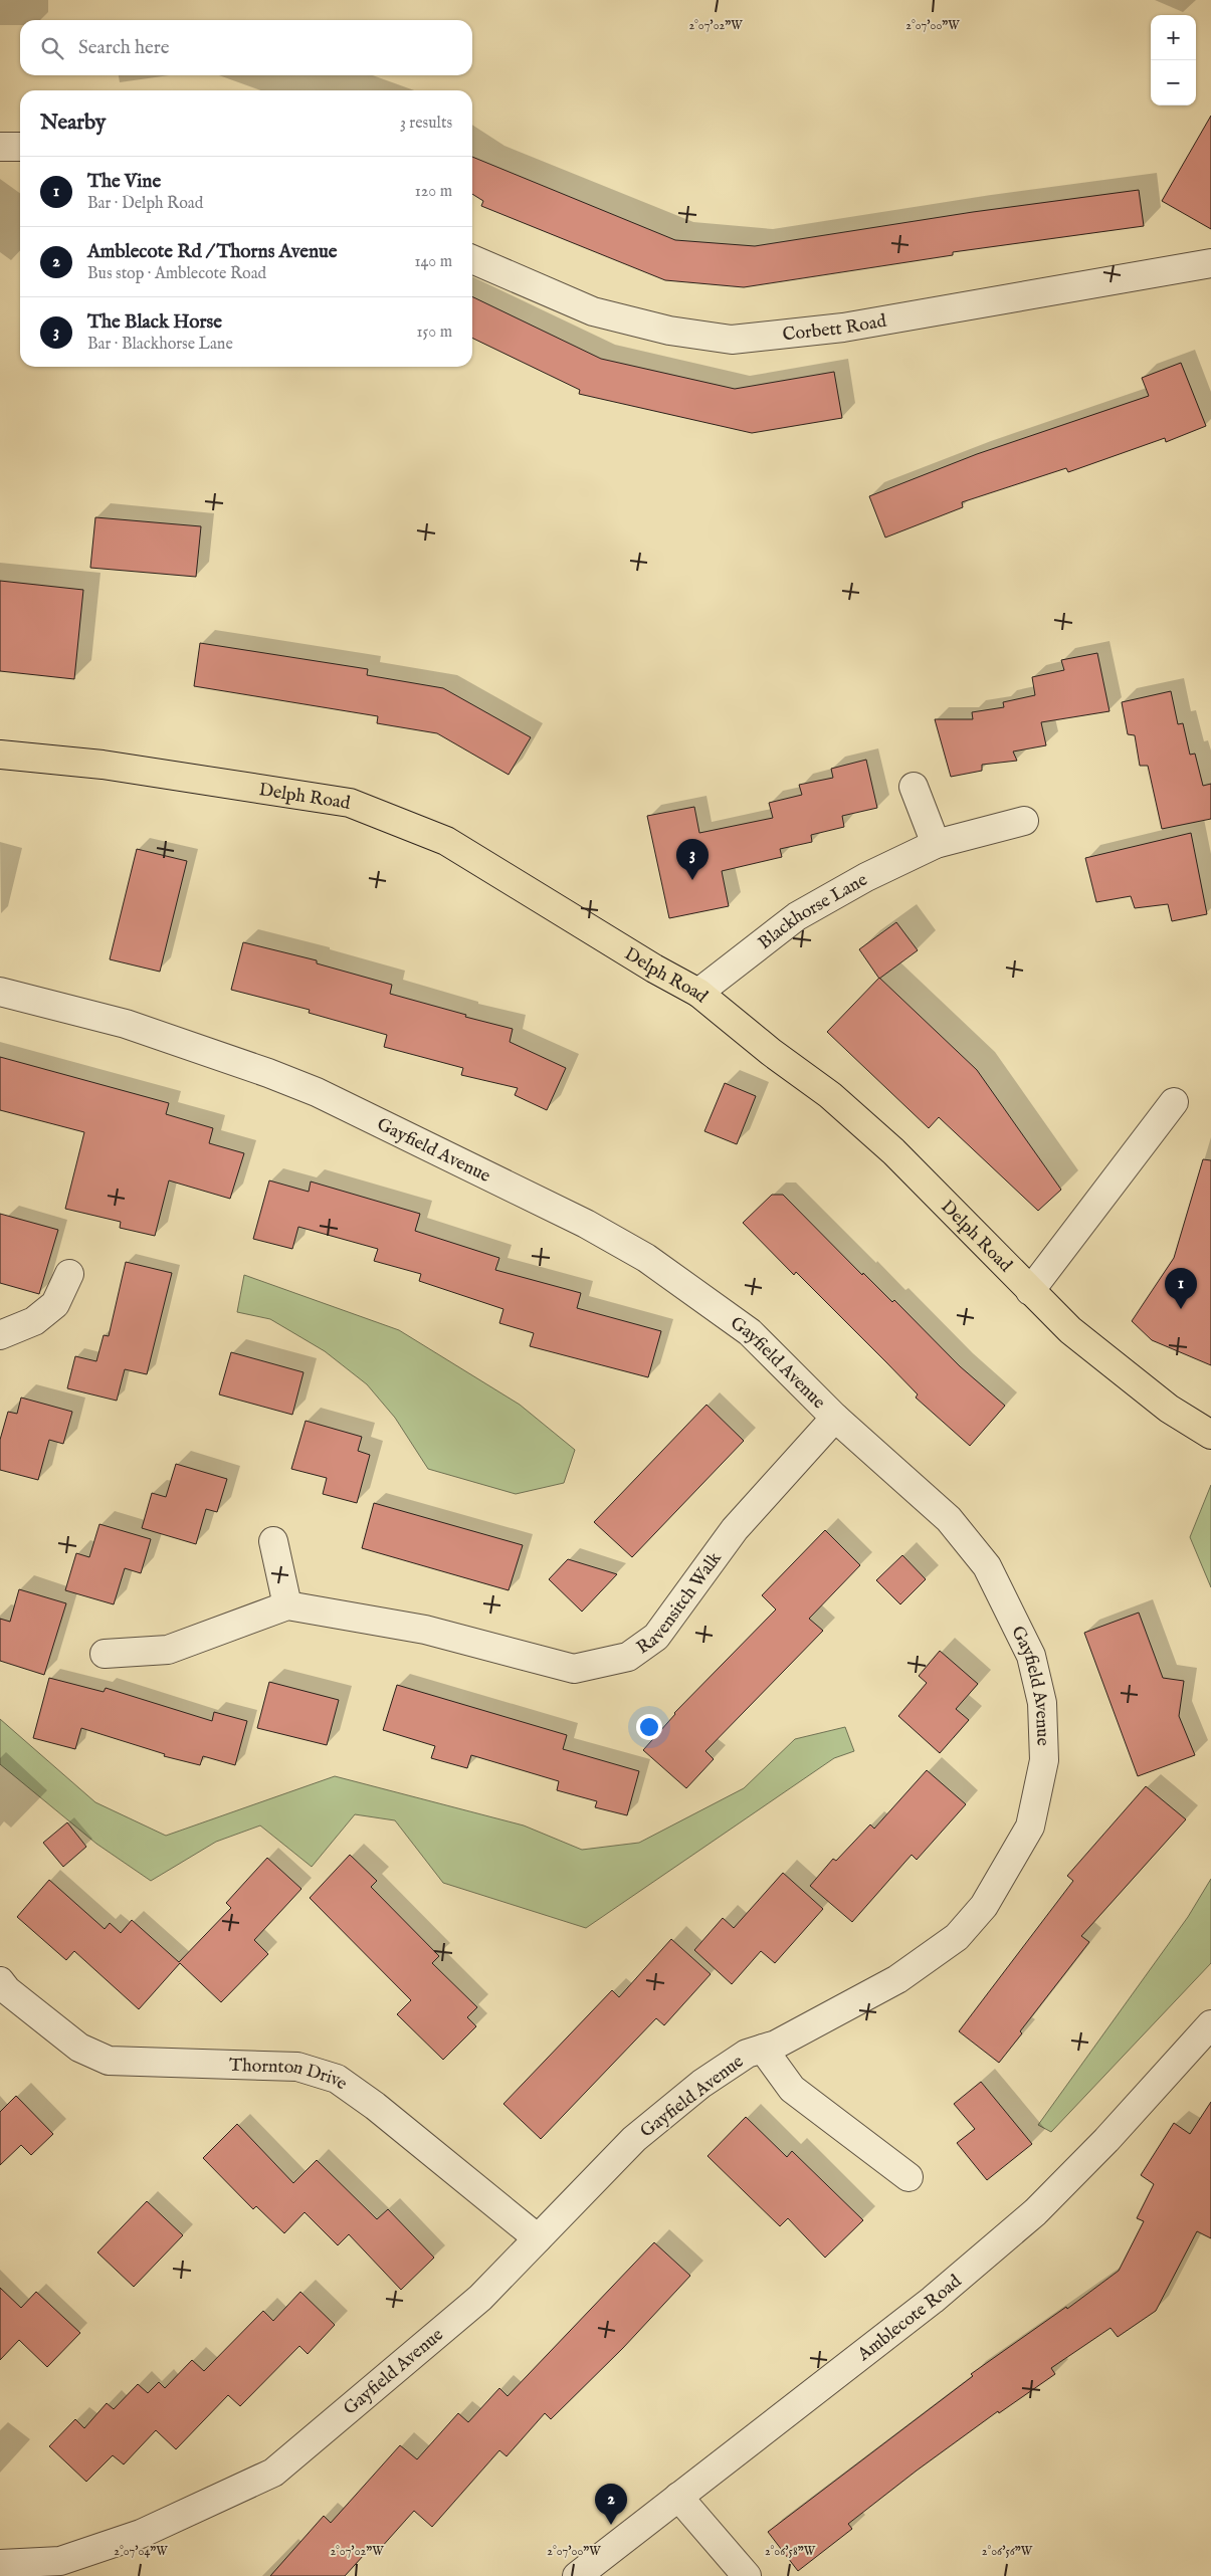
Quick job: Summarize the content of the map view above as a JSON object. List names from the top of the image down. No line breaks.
{"streets":{"main road":["Delph Road"],"street":["Corbett Road","Blackhorse Lane","Gayfield Avenue","Ravensitch Walk","Thornton Drive","Amblecote Road"]},"crossings":[["Delph Road","Blackhorse Lane"],["Gayfield Avenue","Ravensitch Walk"],["Gayfield Avenue","Thornton Drive"]],"page":{"map_buttons":["+","−"],"search":"Search here","heading":["Nearby","3 results"],"list":[{"mark":"1","name":"The Vine","note":"Bar · Delph Road","value":"120 m"},{"mark":"2","name":"Amblecote Rd / Thorns Avenue","note":"Bus stop · Amblecote Road","value":"140 m"},{"mark":"3","name":"The Black Horse","note":"Bar · Blackhorse Lane","value":"150 m"}],"pins":["3","1","2"]},"coordinates":["2°07'02\"W","2°07'00\"W","2°07'04\"W","2°06'58\"W","2°06'56\"W"]}
